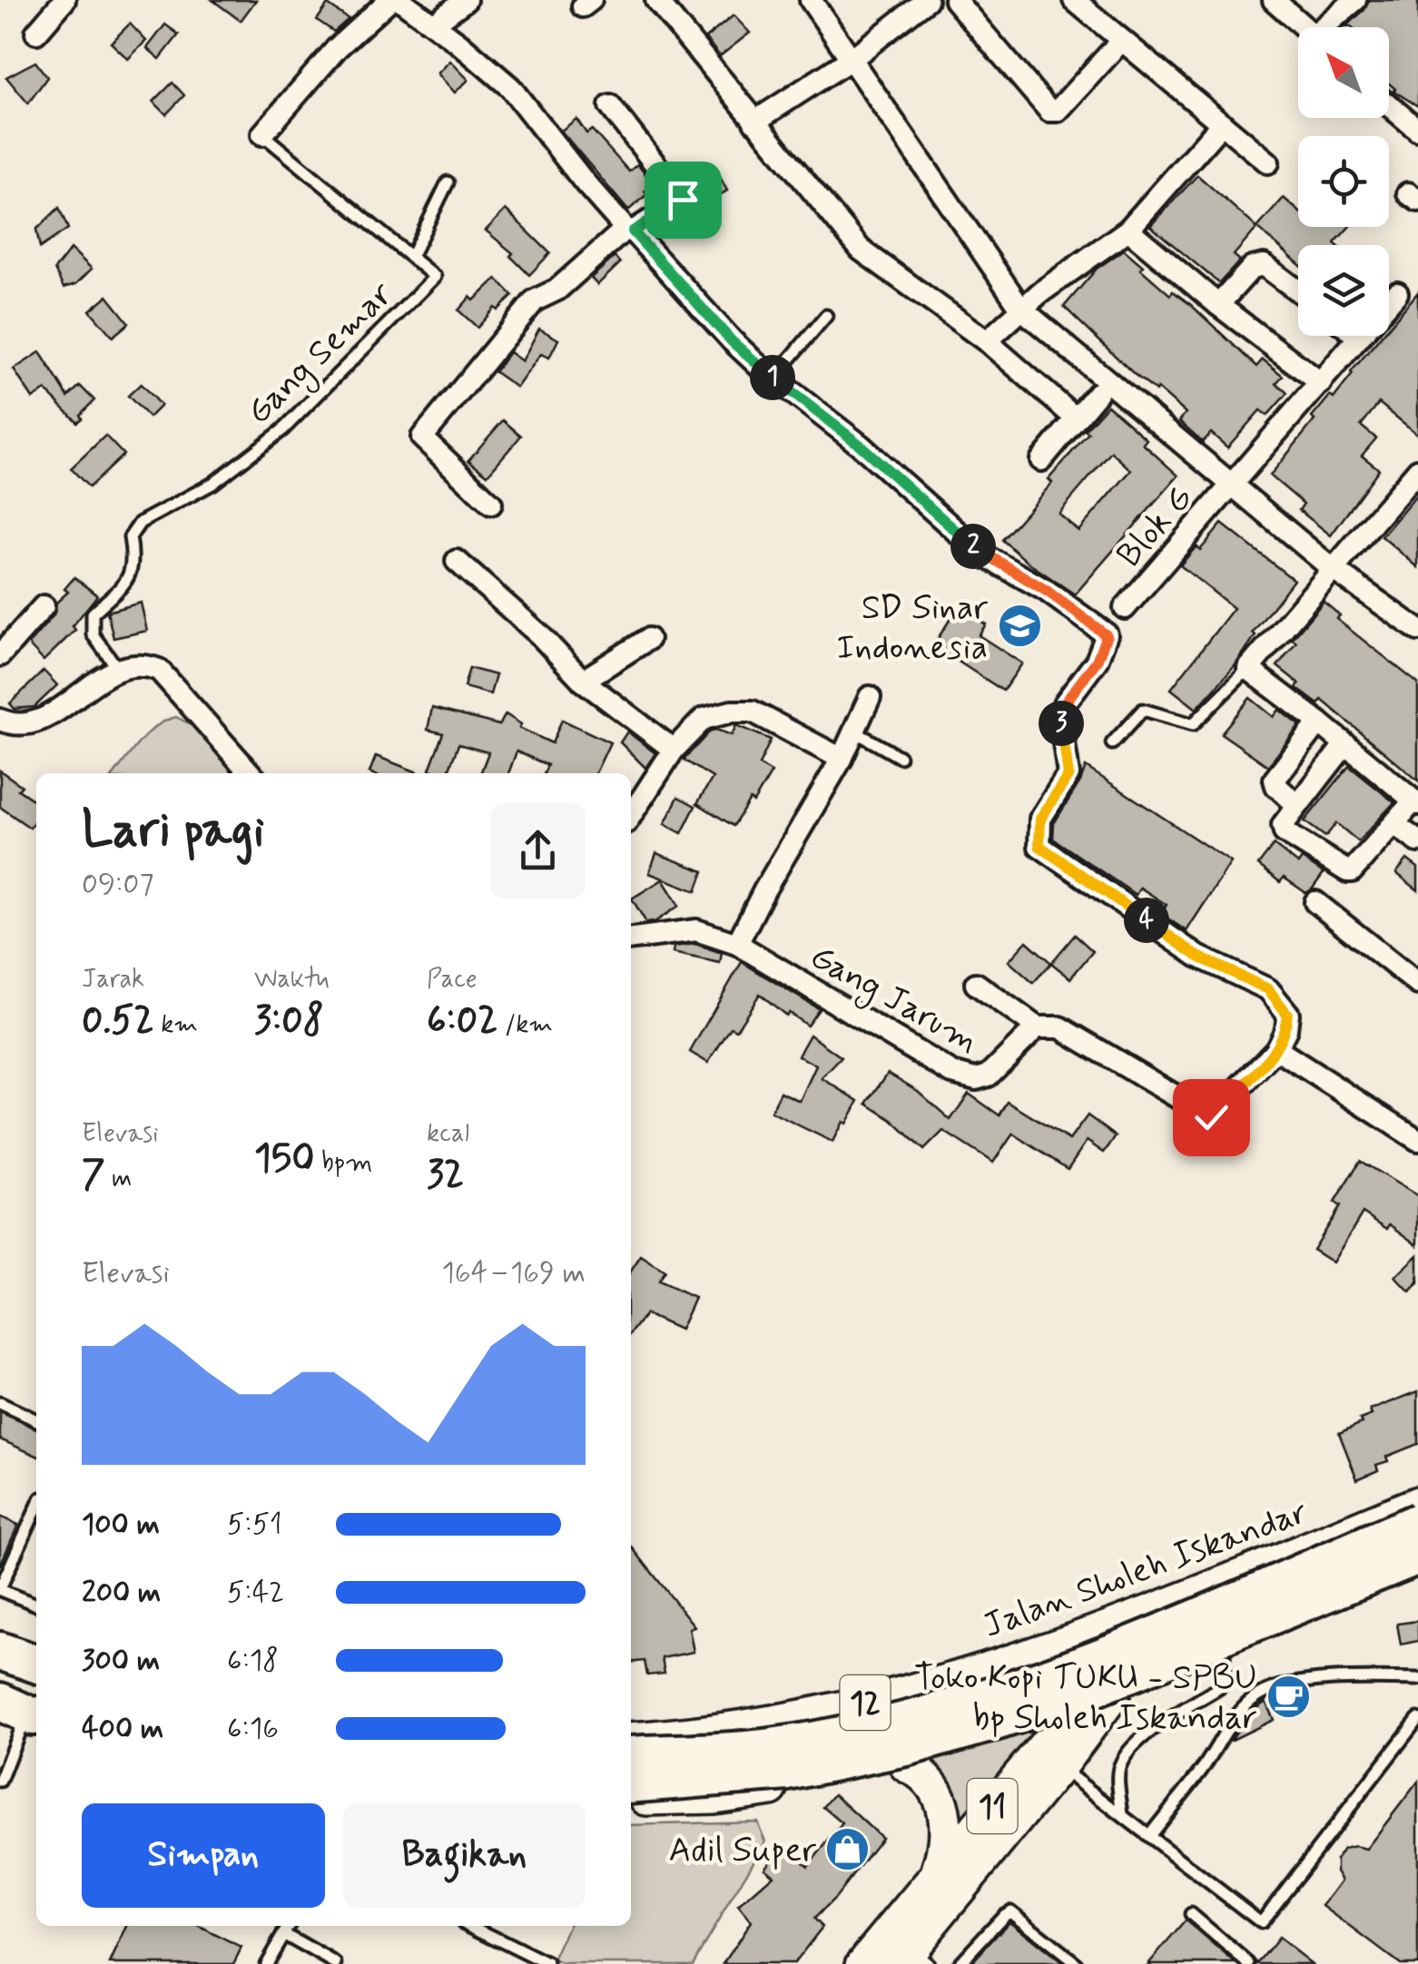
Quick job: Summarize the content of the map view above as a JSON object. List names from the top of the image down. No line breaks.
{"streets":{"highway":["Jalan Sholeh Iskandar","12","11"],"street":["Blok G","Gang Jarum"],"lane":["Gang Semar"]},"crossings":[["Jalan Sholeh Iskandar","11"],["12","11"]],"places":{"school or university":["SD Sinar Indonesia"],"cafe":["Toko Kopi TUKU - SPBU bp Sholeh Iskandar"],"shop":["Adil Super"]},"north":"top left","page":{"pins":["1","2","3","4"],"heading":["Lari pagi","09:07"],"stats":[["Jarak","0.52 km"],["Waktu","3:08"],["Pace","6:02 /km"],["Elevasi","7 m"],["150 bpm"],["kcal","32"]],"chart":["Elevasi","164–169 m"],"list":[{"name":"100 m","note":"5:51"},{"name":"200 m","note":"5:42"},{"name":"300 m","note":"6:18"},{"name":"400 m","note":"6:16"}],"buttons":["Simpan","Bagikan"]}}
